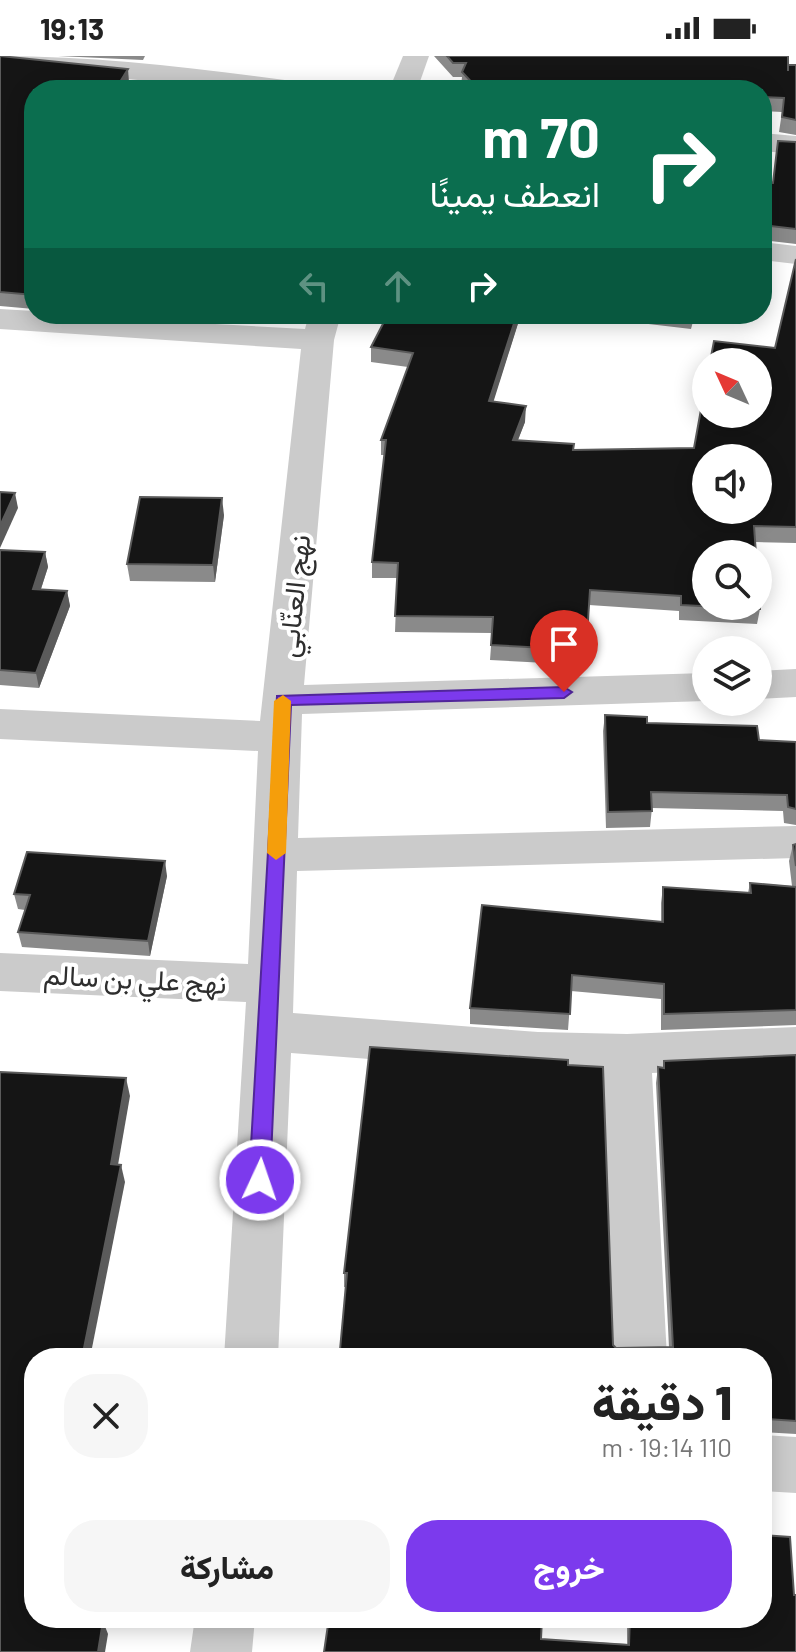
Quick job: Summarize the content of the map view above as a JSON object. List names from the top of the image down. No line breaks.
{"streets":{"street":["نهج العنّابي","نهج علي بن سالم"]},"crossings":[["نهج العنّابي","نهج علي بن سالم"]],"north":"top left","page":{"status":"19:13","turn":["70 m","انعطف يمينًا"],"heading":["1 دقيقة","110 m · 19:14"],"buttons":["خروج","مشاركة"]}}
